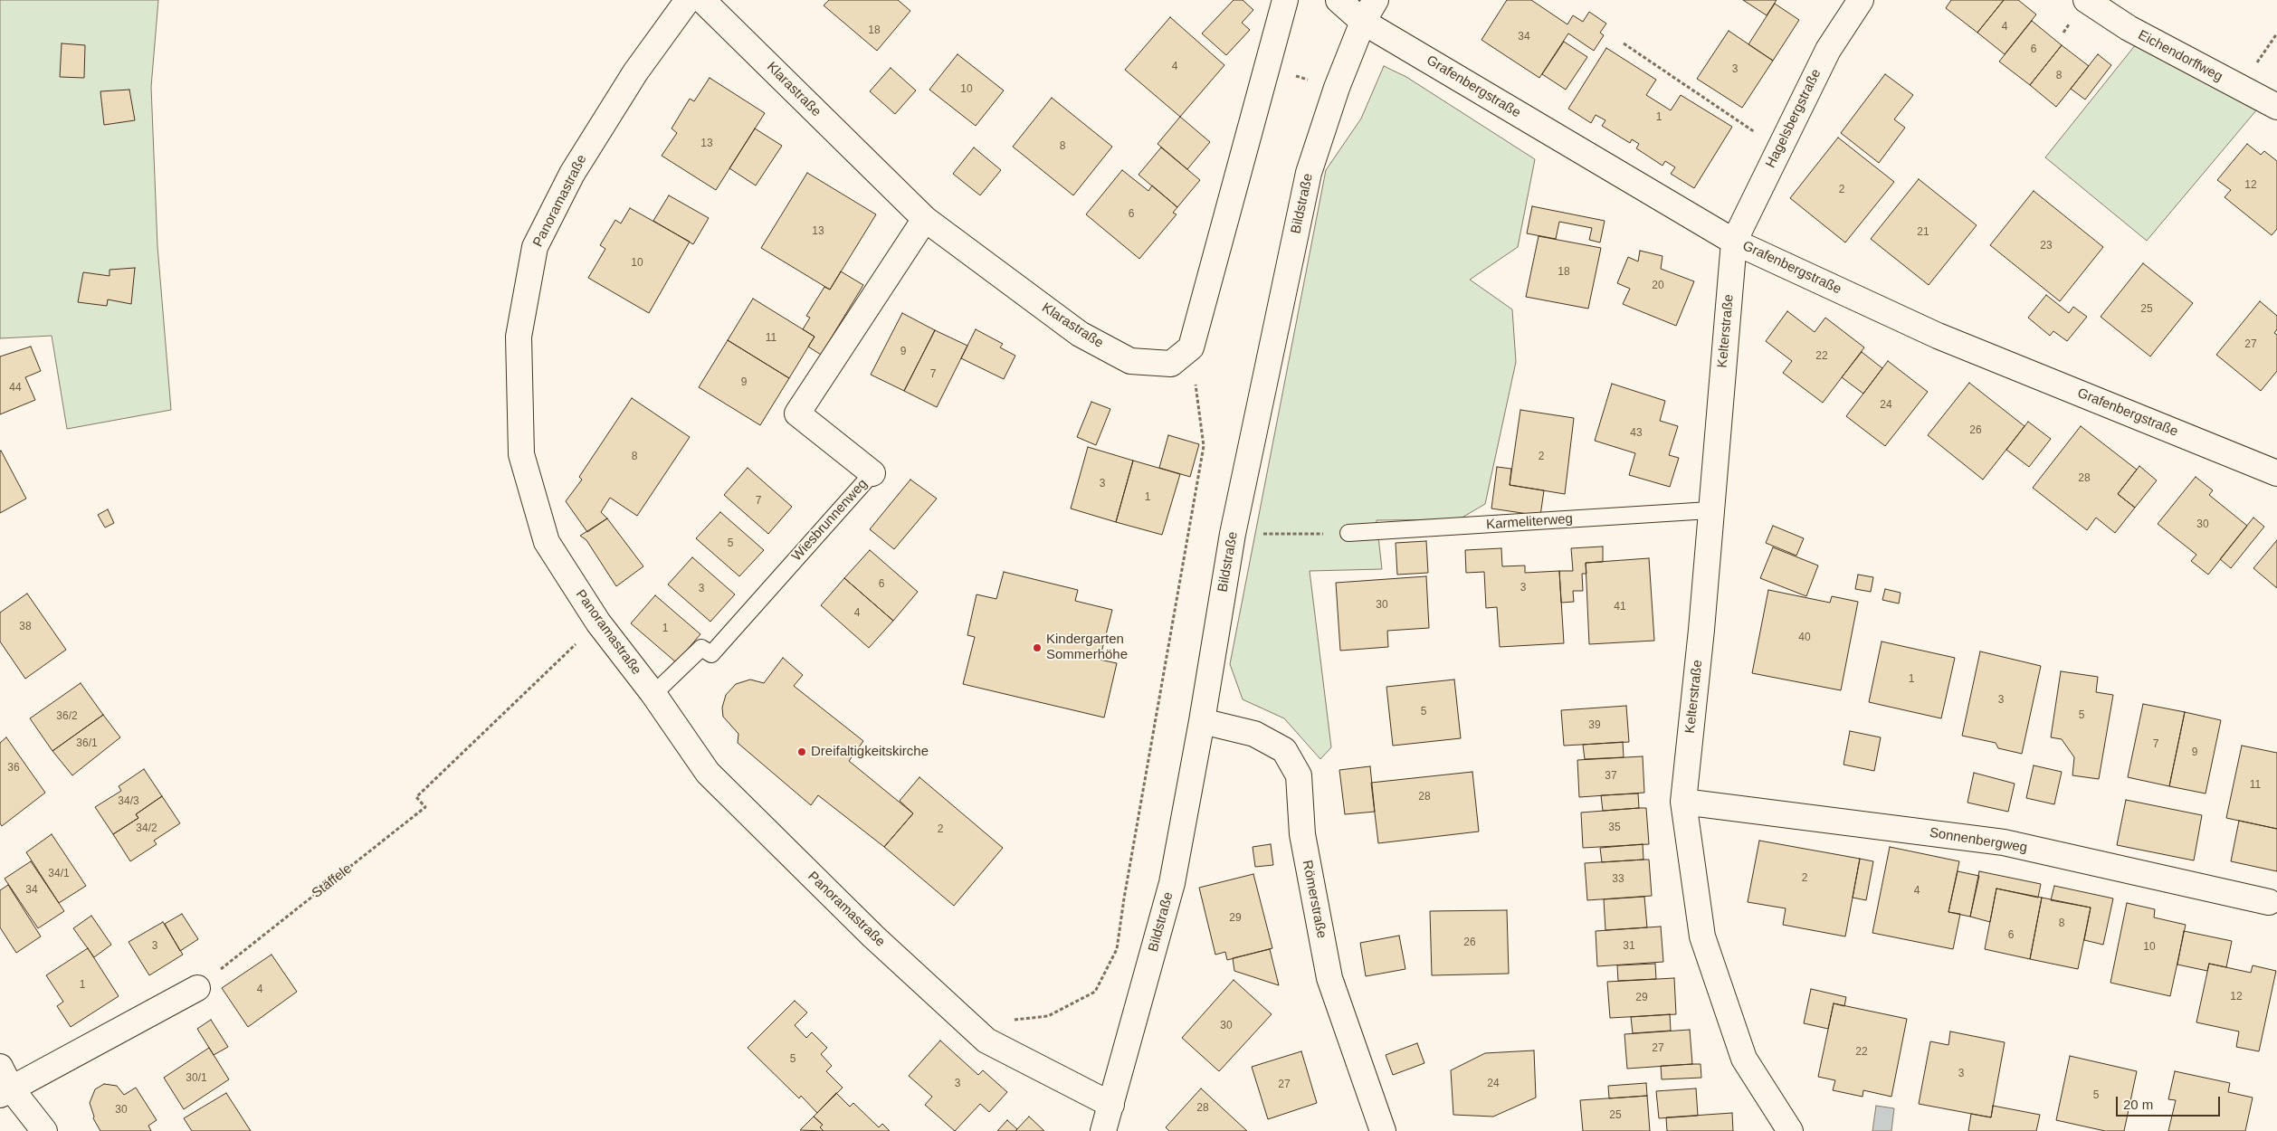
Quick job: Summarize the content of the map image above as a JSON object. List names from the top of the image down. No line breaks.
{"streets":{"street":["Eichendorffweg","Grafenbergstraße","Klarastraße","Hagelsbergstraße","Panoramastraße","Bildstraße","Kelterstraße","Wiesbrunnenweg","Sonnenbergweg","Römerstraße"],"lane":["Karmeliterweg"],"path":["Stäffele"]},"crossings":[["Grafenbergstraße","Hagelsbergstraße"],["Grafenbergstraße","Bildstraße"],["Grafenbergstraße","Kelterstraße"],["Klarastraße","Wiesbrunnenweg"],["Hagelsbergstraße","Kelterstraße"],["Panoramastraße","Bildstraße"],["Panoramastraße","Wiesbrunnenweg"],["Panoramastraße","Stäffele"],["Bildstraße","Römerstraße"],["Kelterstraße","Karmeliterweg"],["Kelterstraße","Sonnenbergweg"]],"places":["Kindergarten Sommerhöhe","Dreifaltigkeitskirche"],"house_numbers":["4","18","34","6","4","3","8","10","1","13","8","12","2","6","13","21","23","10","18","20","25","11","27","9","22","7","9","44","24","26","43","8","2","28","3","1","7","30","5","6","3","3","30","41","4","38","1","40","1","3","5","5","36/2","39","36/1","7","9","36","37","11","28","34/3","35","34/2","2","34/1","2","33","34","4","29","8","6","26","3","31","10","1","4","12","29","30","27","22","5","3","30/1","3","24","27","5","28","30","25"],"scale_bar":"20 m"}
